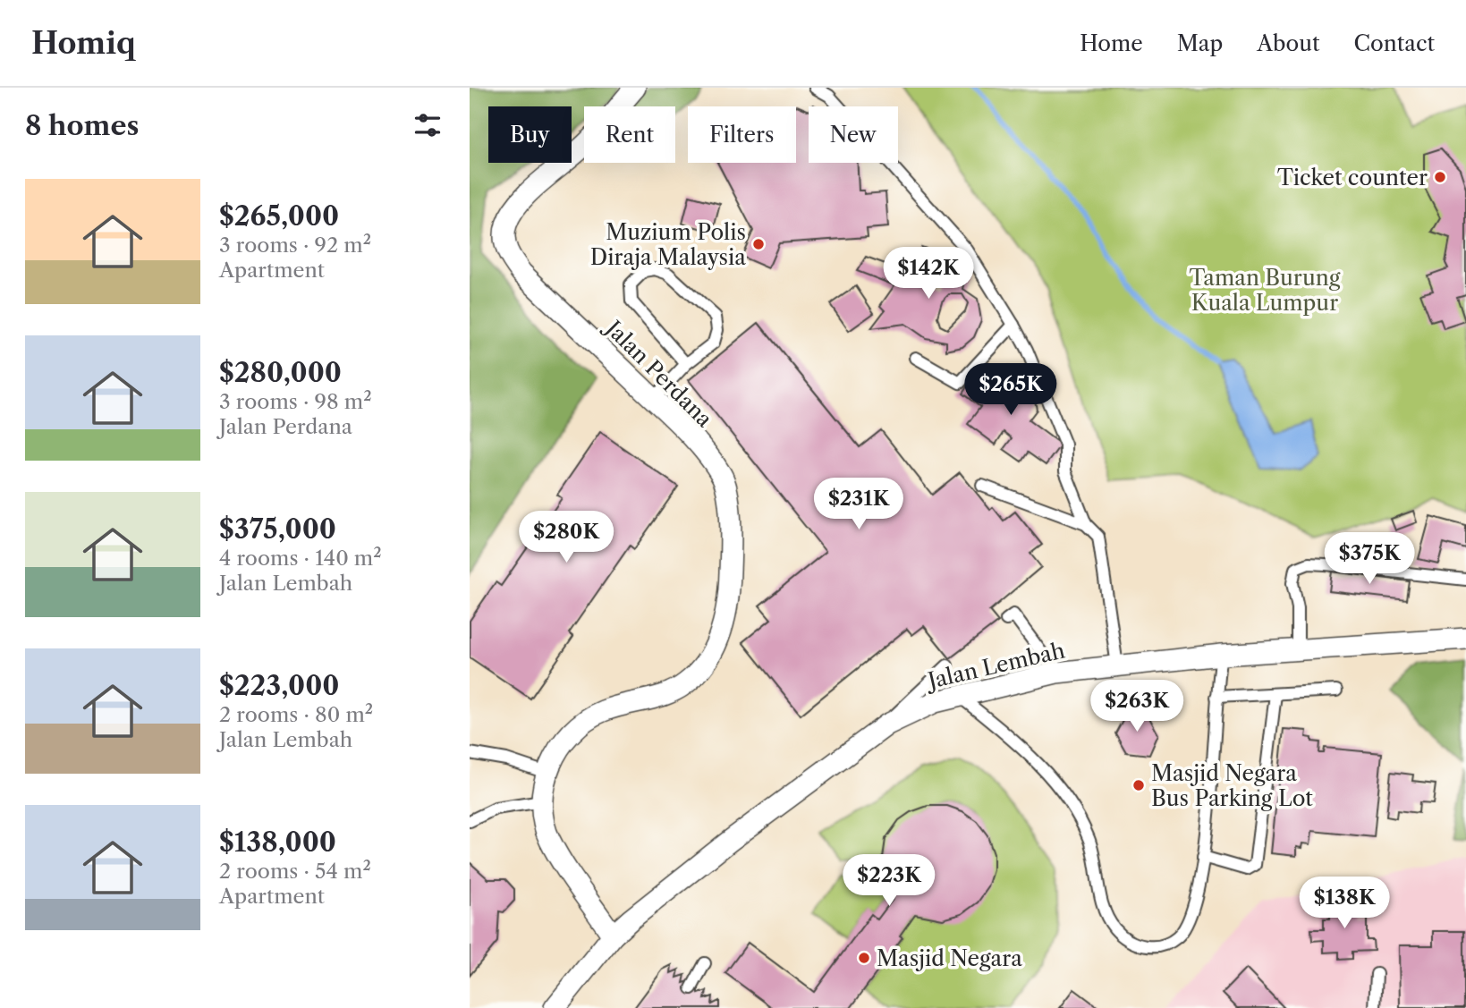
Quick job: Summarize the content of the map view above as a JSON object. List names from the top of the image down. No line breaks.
{"streets":{"street":["Jalan Perdana","Jalan Lembah"]},"crossings":[["Jalan Perdana","Jalan Lembah"]],"parks":["Taman Burung Kuala Lumpur"],"places":["Ticket counter","Muzium Polis Diraja Malaysia","Masjid Negara Bus Parking Lot","Masjid Negara"],"page":{"header":"Homiq","nav":["Home","Map","About","Contact"],"heading":"8 homes","chip":["Buy","Rent","Filters","New"],"list":[{"name":"$265,000","note":"3 rooms · 92 m² · Apartment"},{"name":"$280,000","note":"3 rooms · 98 m² · Jalan Perdana"},{"name":"$375,000","note":"4 rooms · 140 m² · Jalan Lembah"},{"name":"$223,000","note":"2 rooms · 80 m² · Jalan Lembah"},{"name":"$138,000","note":"2 rooms · 54 m² · Apartment"}],"price":["$142K","$265K","$231K","$280K","$375K","$263K","$223K","$138K"]}}
